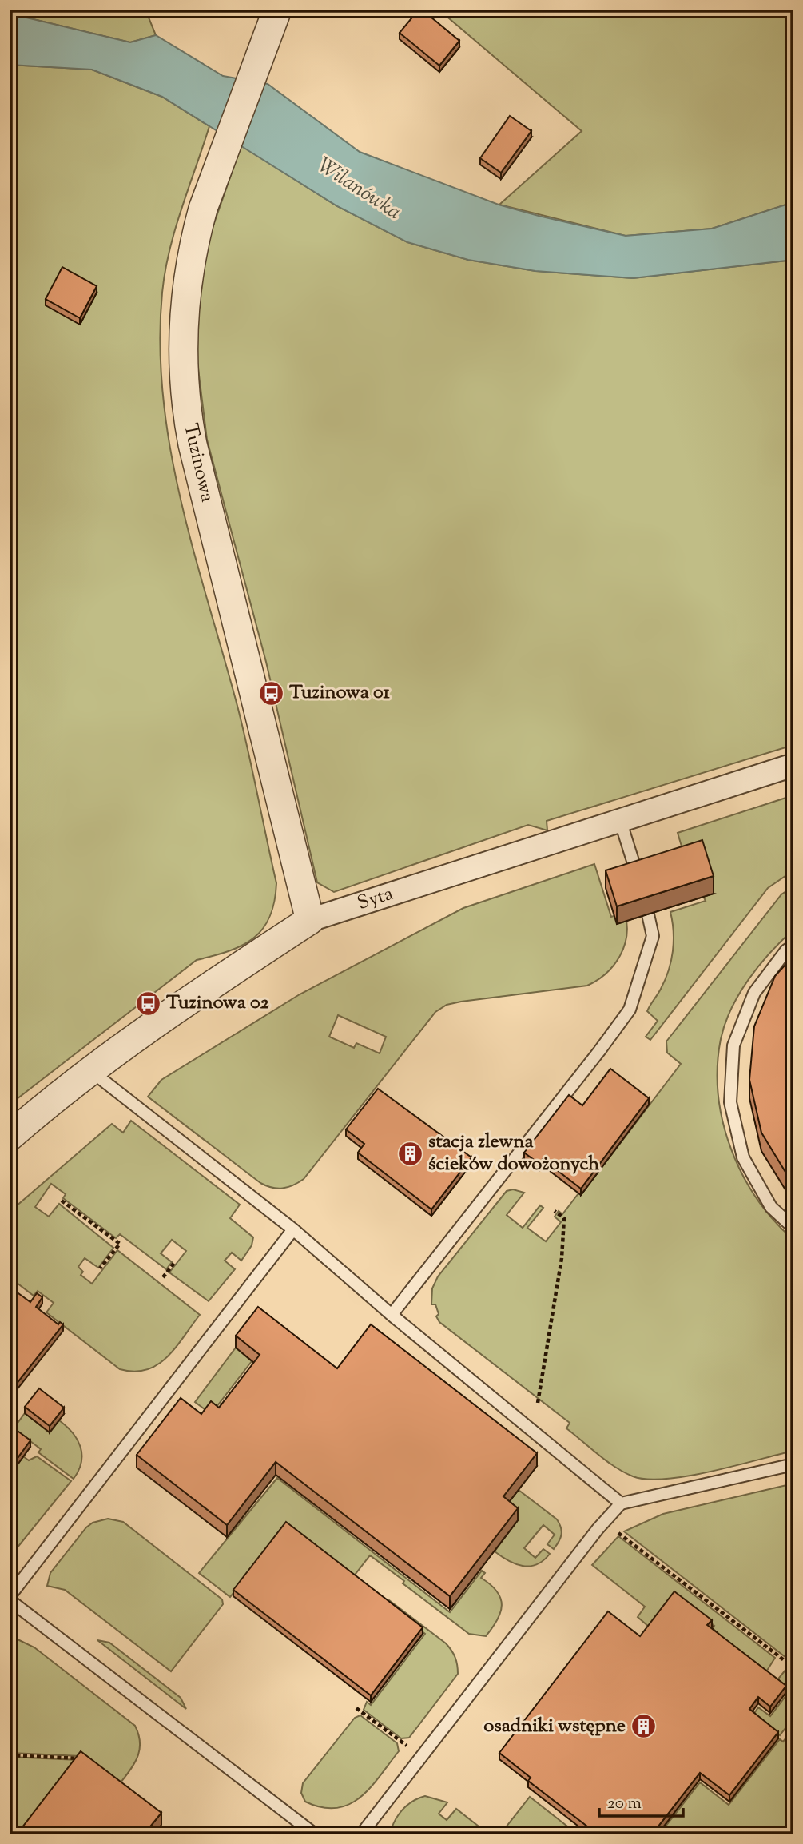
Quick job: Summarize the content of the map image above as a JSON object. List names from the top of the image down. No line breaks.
{"streets":{"street":["Tuzinowa","Syta"]},"crossings":[["Tuzinowa","Syta"]],"water":["Wilanówka"],"places":{"bus stop":["Tuzinowa 01","Tuzinowa 02"],"building":["stacja zlewna ścieków dowożonych","osadniki wstępne"]},"scale_bar":"20 m"}
